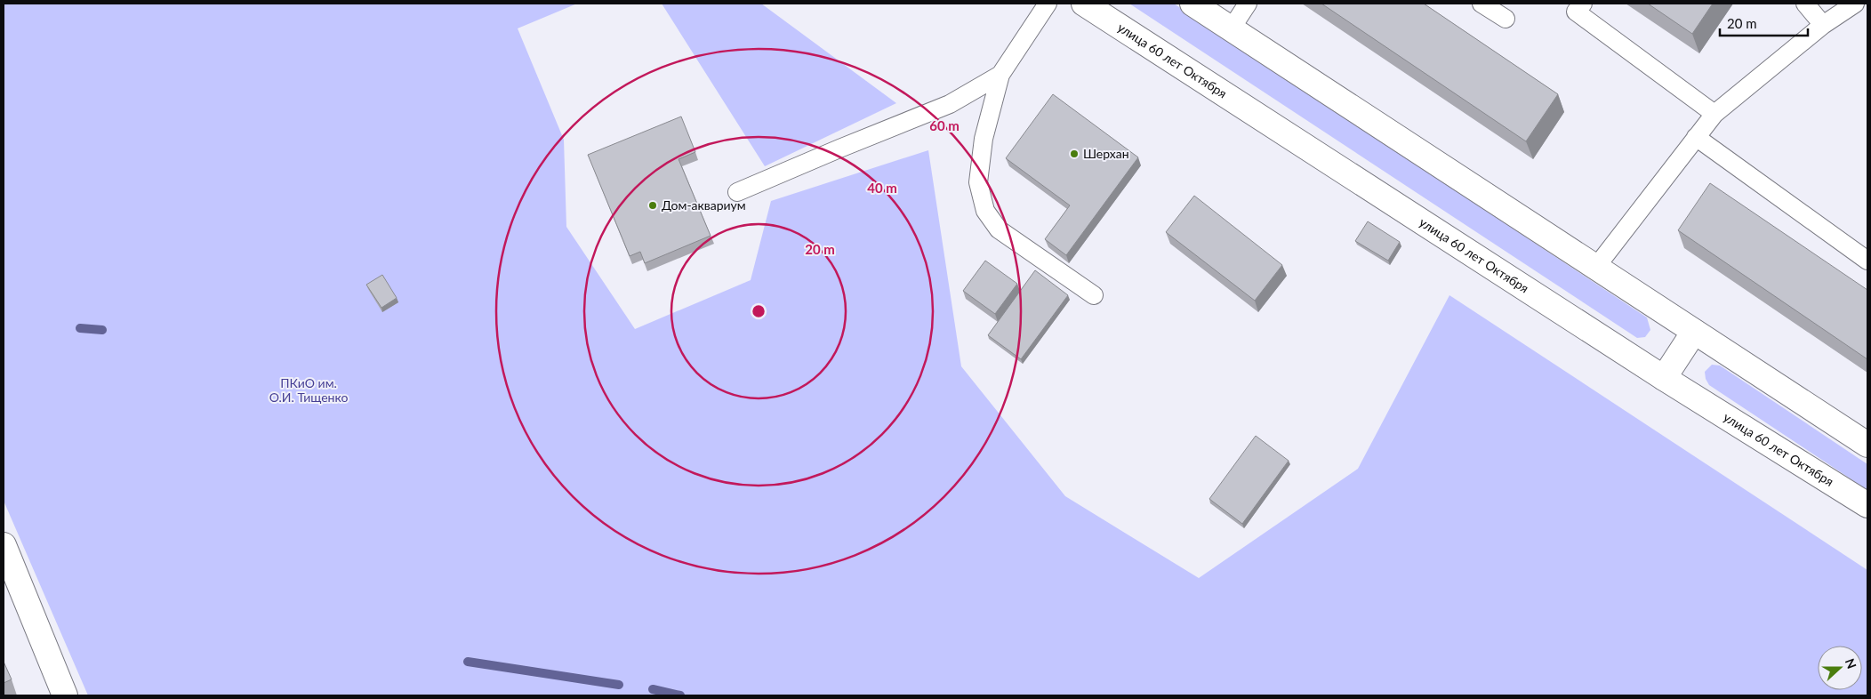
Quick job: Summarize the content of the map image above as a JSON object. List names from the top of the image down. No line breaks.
{"streets":{"main road":["улица 60 лет Октября"]},"parks":["ПКиО им. О.И. Тищенко"],"places":["Шерхан","Дом-аквариум"],"scale_bar":"20 m","north":"right","rings":["60 m","40 m","20 m"]}
